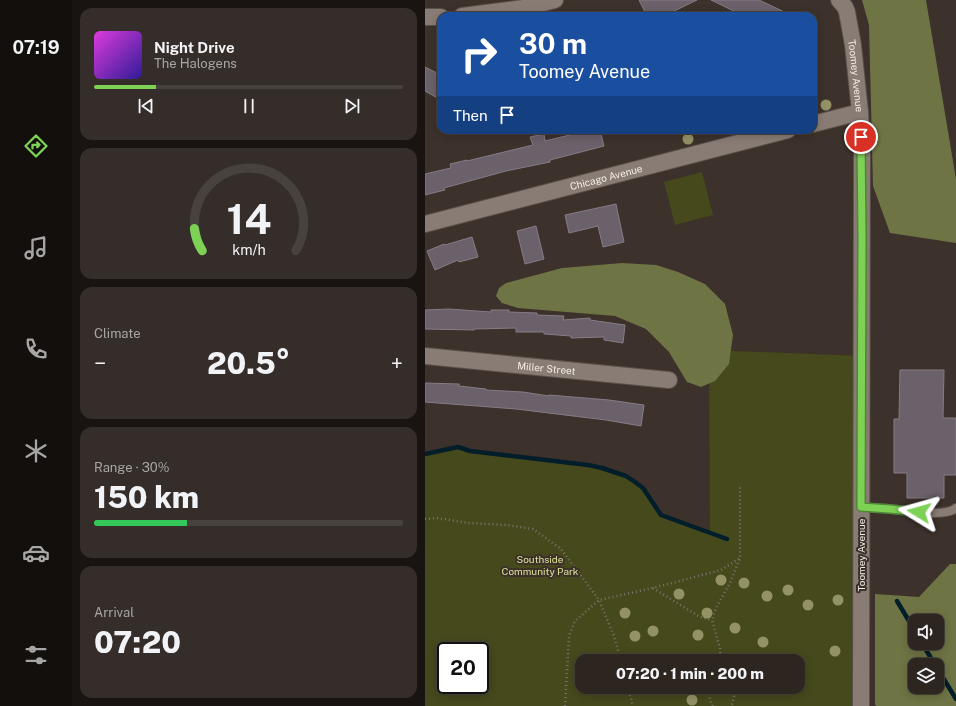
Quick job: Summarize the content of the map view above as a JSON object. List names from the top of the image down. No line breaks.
{"streets":{"street":["Toomey Avenue","Chicago Avenue","Miller Street"]},"parks":["Southside Community Park"],"page":{"tabs":"07:19","turn":["30 m","Toomey Avenue"],"song":["Night Drive","The Halogens"],"then":"Then","tile":["Climate",["Range · 30%","150 km"],["Arrival","07:20"]],"heat":["−","20.5°","+"],"limit":"20","trip":"07:20 · 1 min · 200 m","gauge":["14","km/h"]}}
